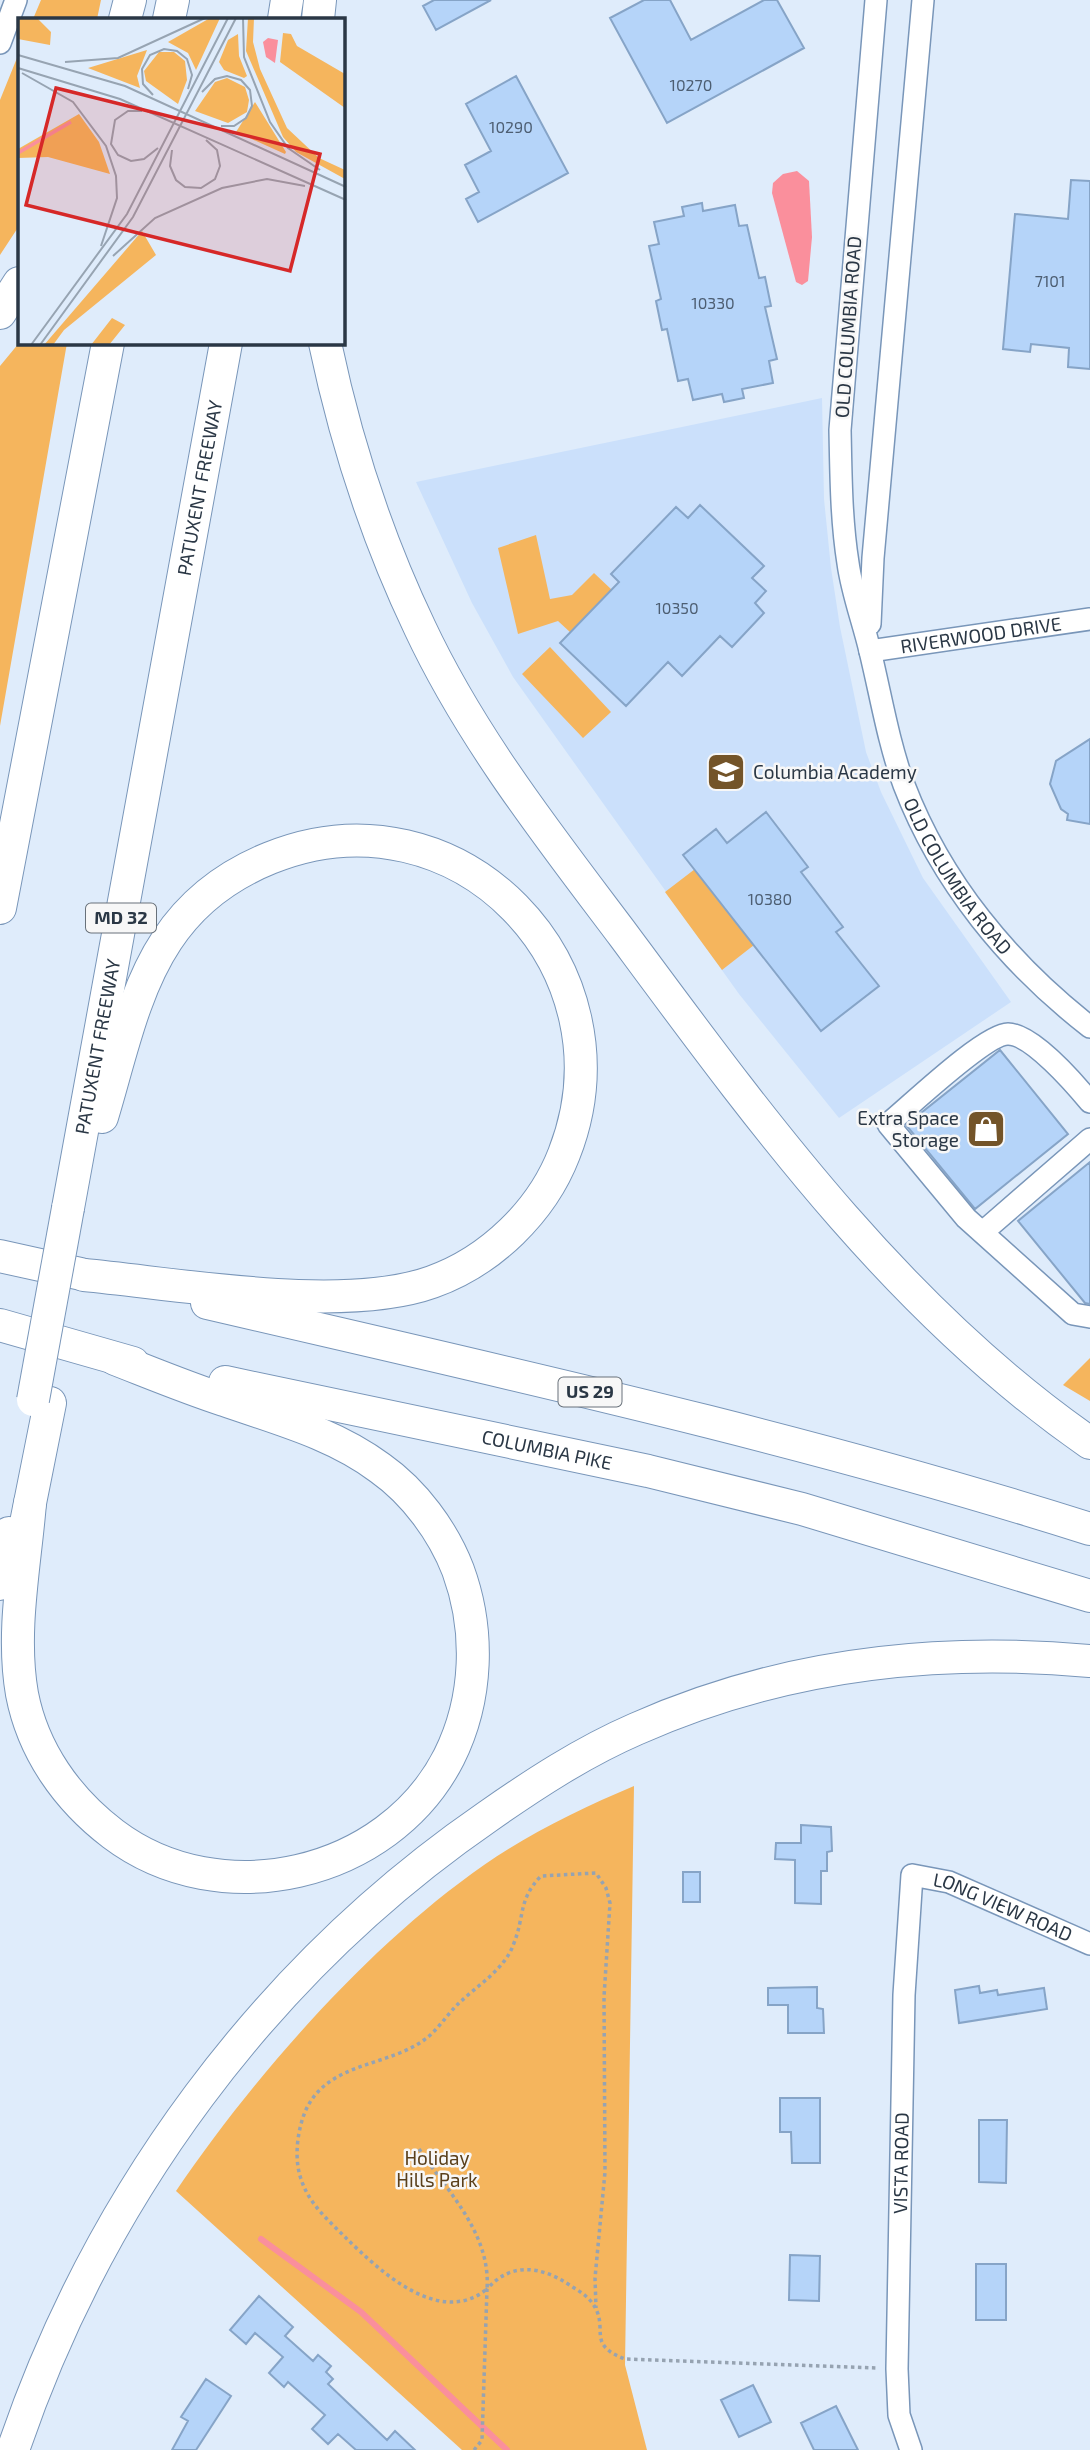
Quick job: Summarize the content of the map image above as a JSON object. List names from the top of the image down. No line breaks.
{"streets":{"highway":["PATUXENT FREEWAY","MD 32","US 29","COLUMBIA PIKE"],"street":["OLD COLUMBIA ROAD","RIVERWOOD DRIVE","LONG VIEW ROAD","VISTA ROAD"]},"crossings":[["OLD COLUMBIA ROAD","RIVERWOOD DRIVE"],["LONG VIEW ROAD","VISTA ROAD"]],"parks":["Holiday Hills Park"],"places":{"school or university":["Columbia Academy"],"shop":["Extra Space Storage"]},"house_numbers":["10270","10290","7101","10330","10350","10380"]}
